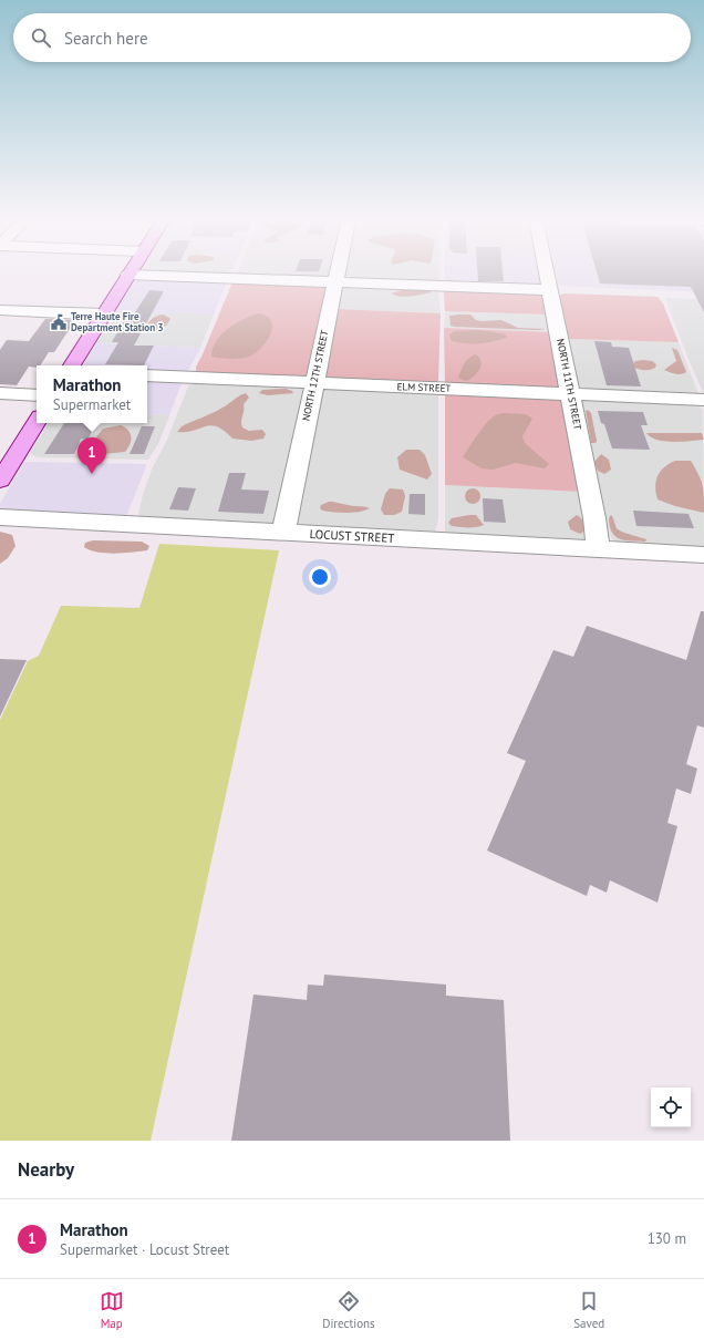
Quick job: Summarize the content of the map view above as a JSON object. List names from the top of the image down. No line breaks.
{"streets":{"street":["NORTH 12TH STREET","NORTH 11TH STREET","ELM STREET","LOCUST STREET"]},"crossings":[["NORTH 12TH STREET","ELM STREET"],["NORTH 12TH STREET","LOCUST STREET"],["NORTH 11TH STREET","ELM STREET"],["NORTH 11TH STREET","LOCUST STREET"]],"places":{"public building":["Terre Haute Fire Department Station 3"]},"page":{"search":"Search here","popup":["Marathon","Supermarket"],"pins":"1","heading":"Nearby","list":[{"mark":"1","name":"Marathon","note":"Supermarket · Locust Street","value":"130 m"}],"nav":["Map","Directions","Saved"]}}
